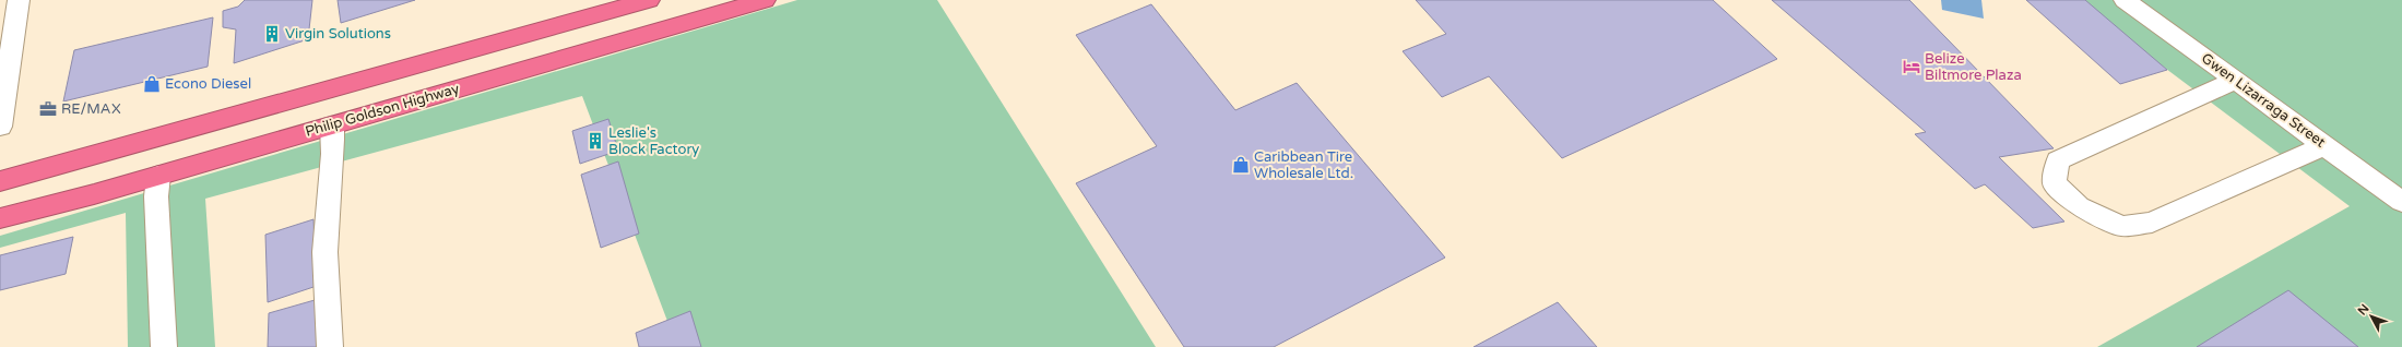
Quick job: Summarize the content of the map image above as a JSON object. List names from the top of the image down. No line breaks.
{"streets":{"highway":["Philip Goldson Highway"],"street":["Gwen Lizarraga Street"]},"places":{"building":["Virgin Solutions","Leslie's Block Factory"],"hotel":["Belize Biltmore Plaza"],"shop":["Econo Diesel","Caribbean Tire Wholesale Ltd."],"office":["RE/MAX"]},"north":"top left"}
